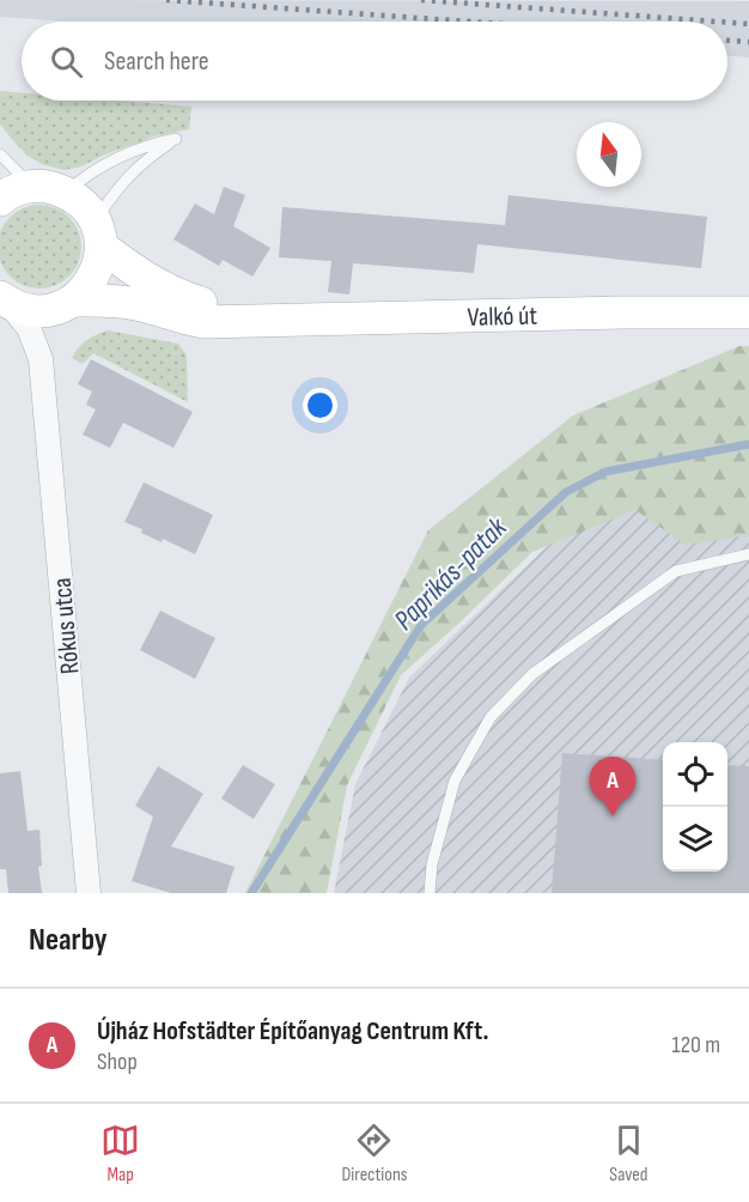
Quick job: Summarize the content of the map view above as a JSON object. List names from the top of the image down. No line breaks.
{"streets":{"street":["Valkó út","Rókus utca"]},"crossings":[["Valkó út","Rókus utca"]],"water":["Paprikás-patak"],"north":"top","page":{"search":"Search here","pins":"A","heading":"Nearby","list":[{"mark":"A","name":"Újház Hofstädter Építőanyag Centrum Kft.","note":"Shop","value":"120 m"}],"nav":["Map","Directions","Saved"]}}
